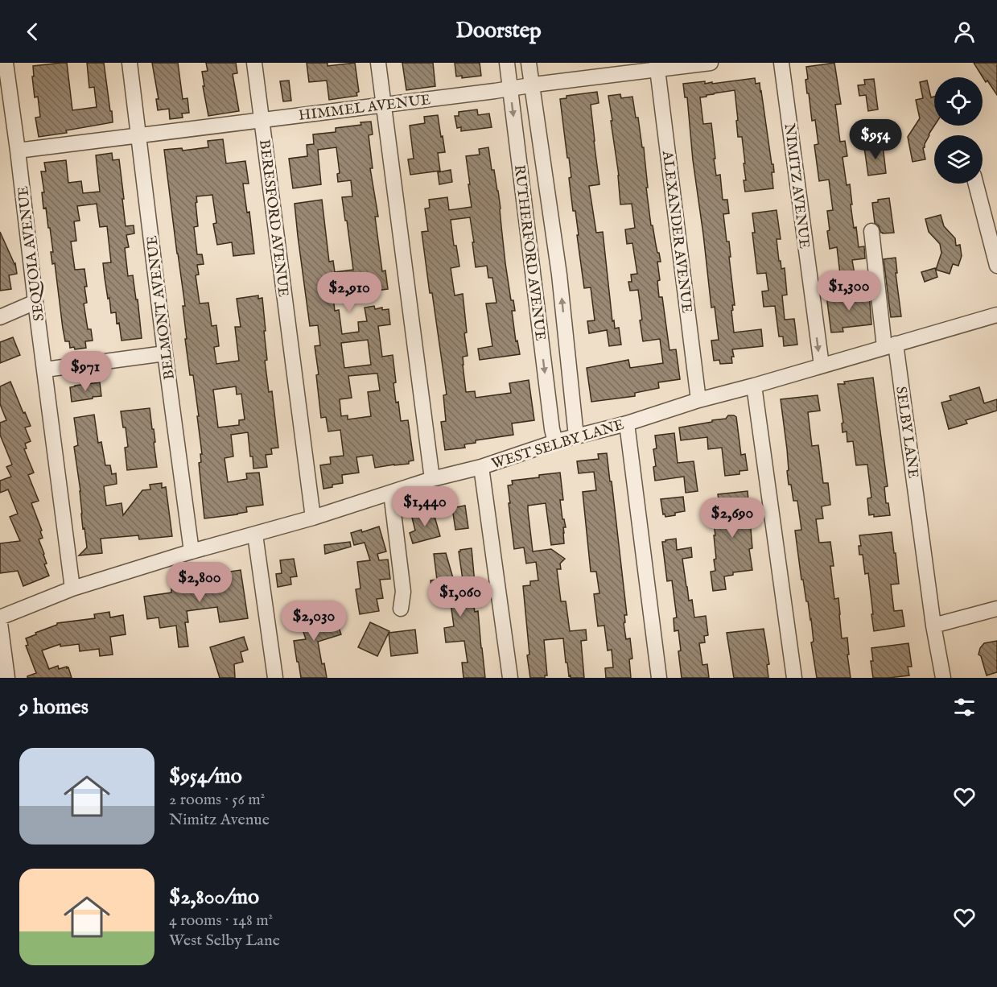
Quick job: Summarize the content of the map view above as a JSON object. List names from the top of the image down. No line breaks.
{"streets":{"street":["HIMMEL AVENUE","NIMITZ AVENUE","BERESFORD AVENUE","ALEXANDER AVENUE","RUTHERFORD AVENUE","SEQUOIA AVENUE","BELMONT AVENUE","SELBY LANE","WEST SELBY LANE"]},"crossings":[["HIMMEL AVENUE","BERESFORD AVENUE"],["HIMMEL AVENUE","ALEXANDER AVENUE"],["HIMMEL AVENUE","RUTHERFORD AVENUE"],["HIMMEL AVENUE","SEQUOIA AVENUE"],["HIMMEL AVENUE","BELMONT AVENUE"],["NIMITZ AVENUE","WEST SELBY LANE"],["BERESFORD AVENUE","WEST SELBY LANE"],["ALEXANDER AVENUE","WEST SELBY LANE"],["RUTHERFORD AVENUE","WEST SELBY LANE"],["SEQUOIA AVENUE","WEST SELBY LANE"],["BELMONT AVENUE","WEST SELBY LANE"],["SELBY LANE","WEST SELBY LANE"]],"one_way":["NIMITZ AVENUE"],"page":{"header":"Doorstep","price":["$954","$1,300","$2,910","$971","$1,440","$2,690","$2,800","$1,060","$2,030"],"heading":"9 homes","list":[{"name":"$954/mo","note":"2 rooms · 56 m² · Nimitz Avenue"},{"name":"$2,800/mo","note":"4 rooms · 148 m² · West Selby Lane"}]}}
